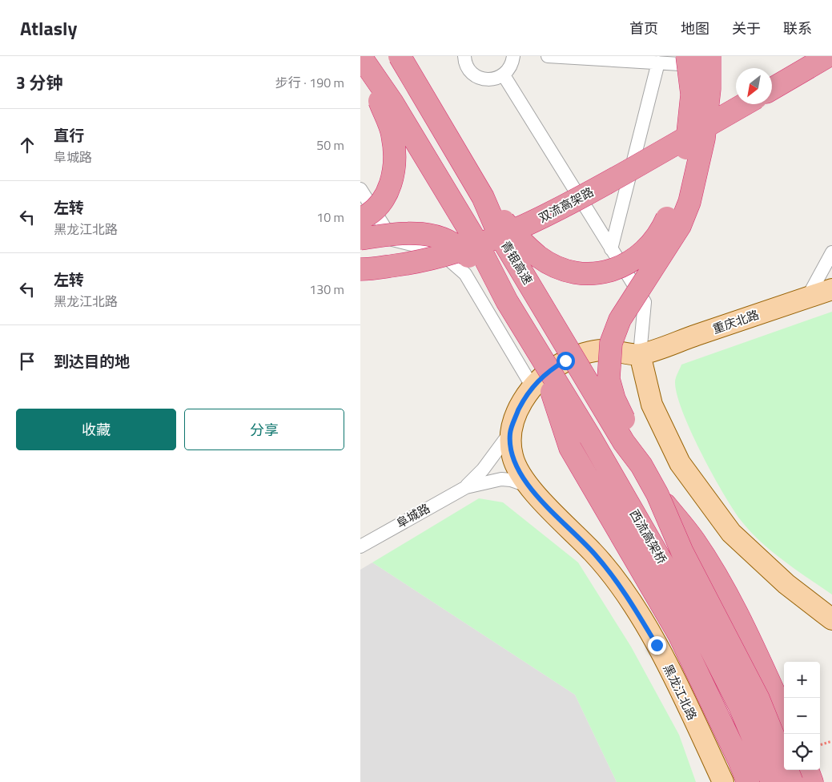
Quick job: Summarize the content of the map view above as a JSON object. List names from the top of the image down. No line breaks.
{"streets":{"highway":["双流高架路","青银高速","西流高架桥"],"main road":["重庆北路","阜城路","黑龙江北路"]},"crossings":[["青银高速","西流高架桥"],["重庆北路","阜城路"],["阜城路","黑龙江北路"]],"north":"bottom left","page":{"header":"Atlasly","nav":["首页","地图","关于","联系"],"heading":["3 分钟","步行 · 190 m"],"list":[["直行","阜城路","50 m"],["左转","黑龙江北路","10 m"],["左转","黑龙江北路","130 m"],"到达目的地"],"buttons":["收藏","分享"],"map_buttons":["+","−"]}}
